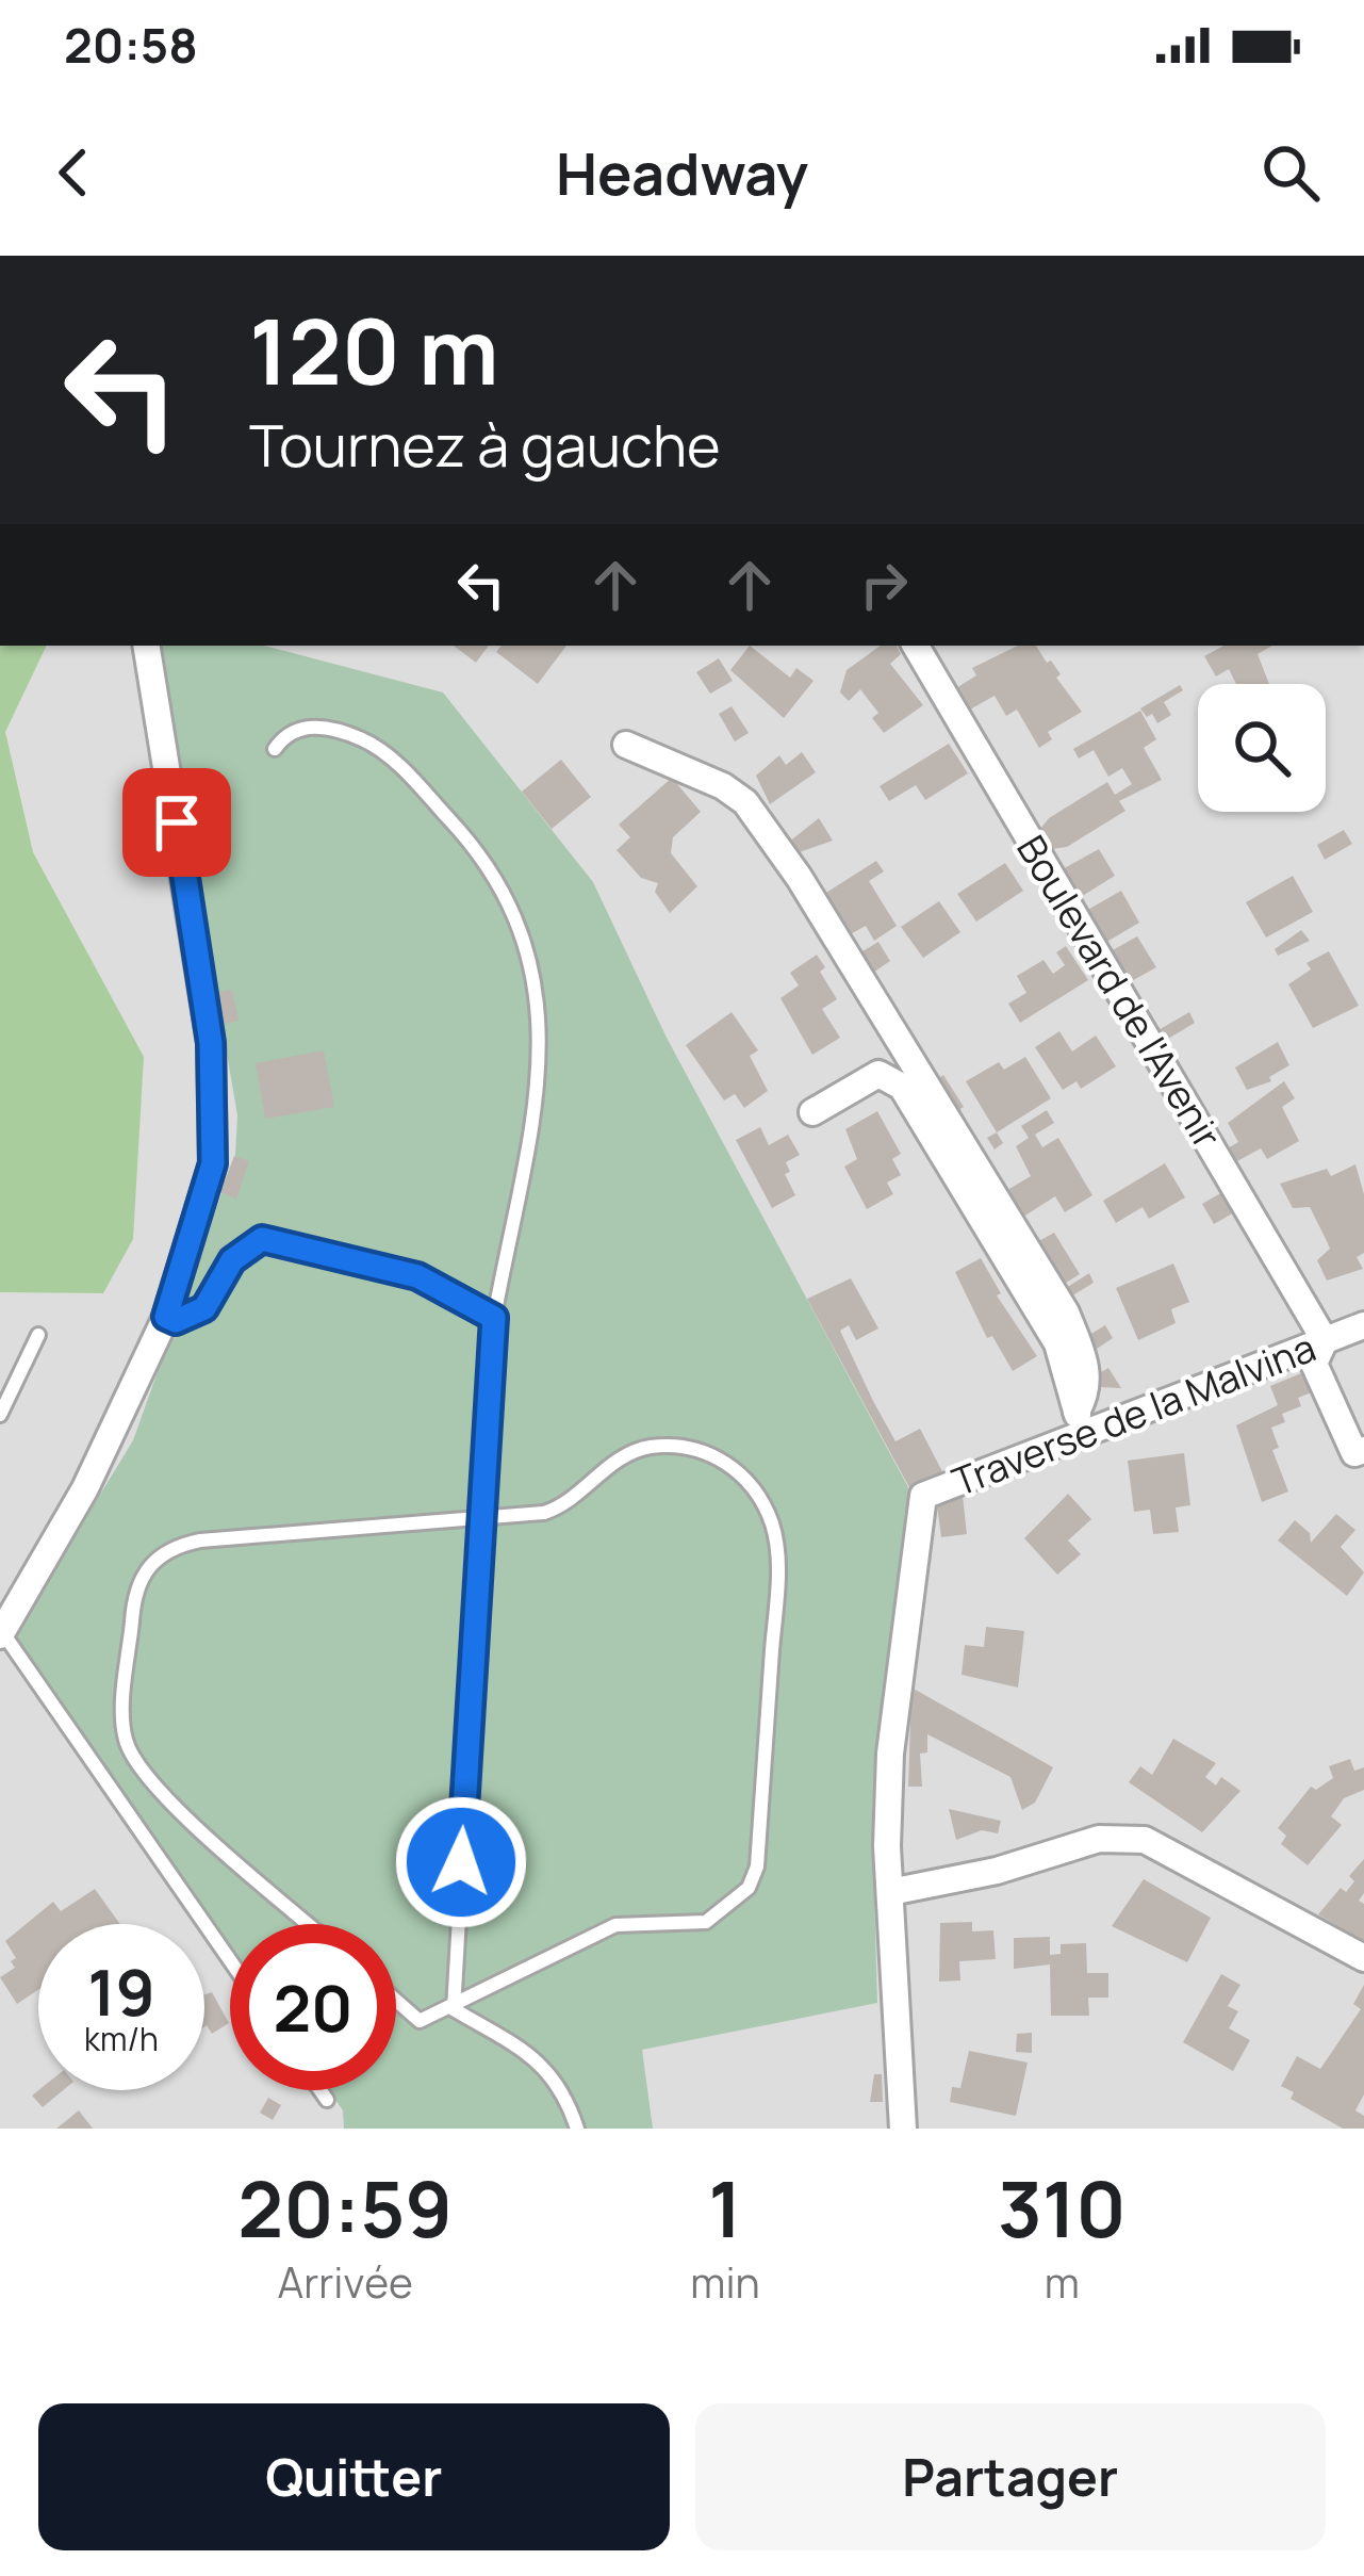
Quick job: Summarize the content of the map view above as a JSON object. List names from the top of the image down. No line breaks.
{"streets":{"street":["Boulevard de l'Avenir","Traverse de la Malvina"]},"crossings":[["Boulevard de l'Avenir","Traverse de la Malvina"]],"page":{"status":"20:58","header":"Headway","turn":["120 m","Tournez à gauche"],"speed":"19 km/h","limit":"20","eta":["20:59","Arrivée","1","min","310","m"],"buttons":["Quitter","Partager"]}}
